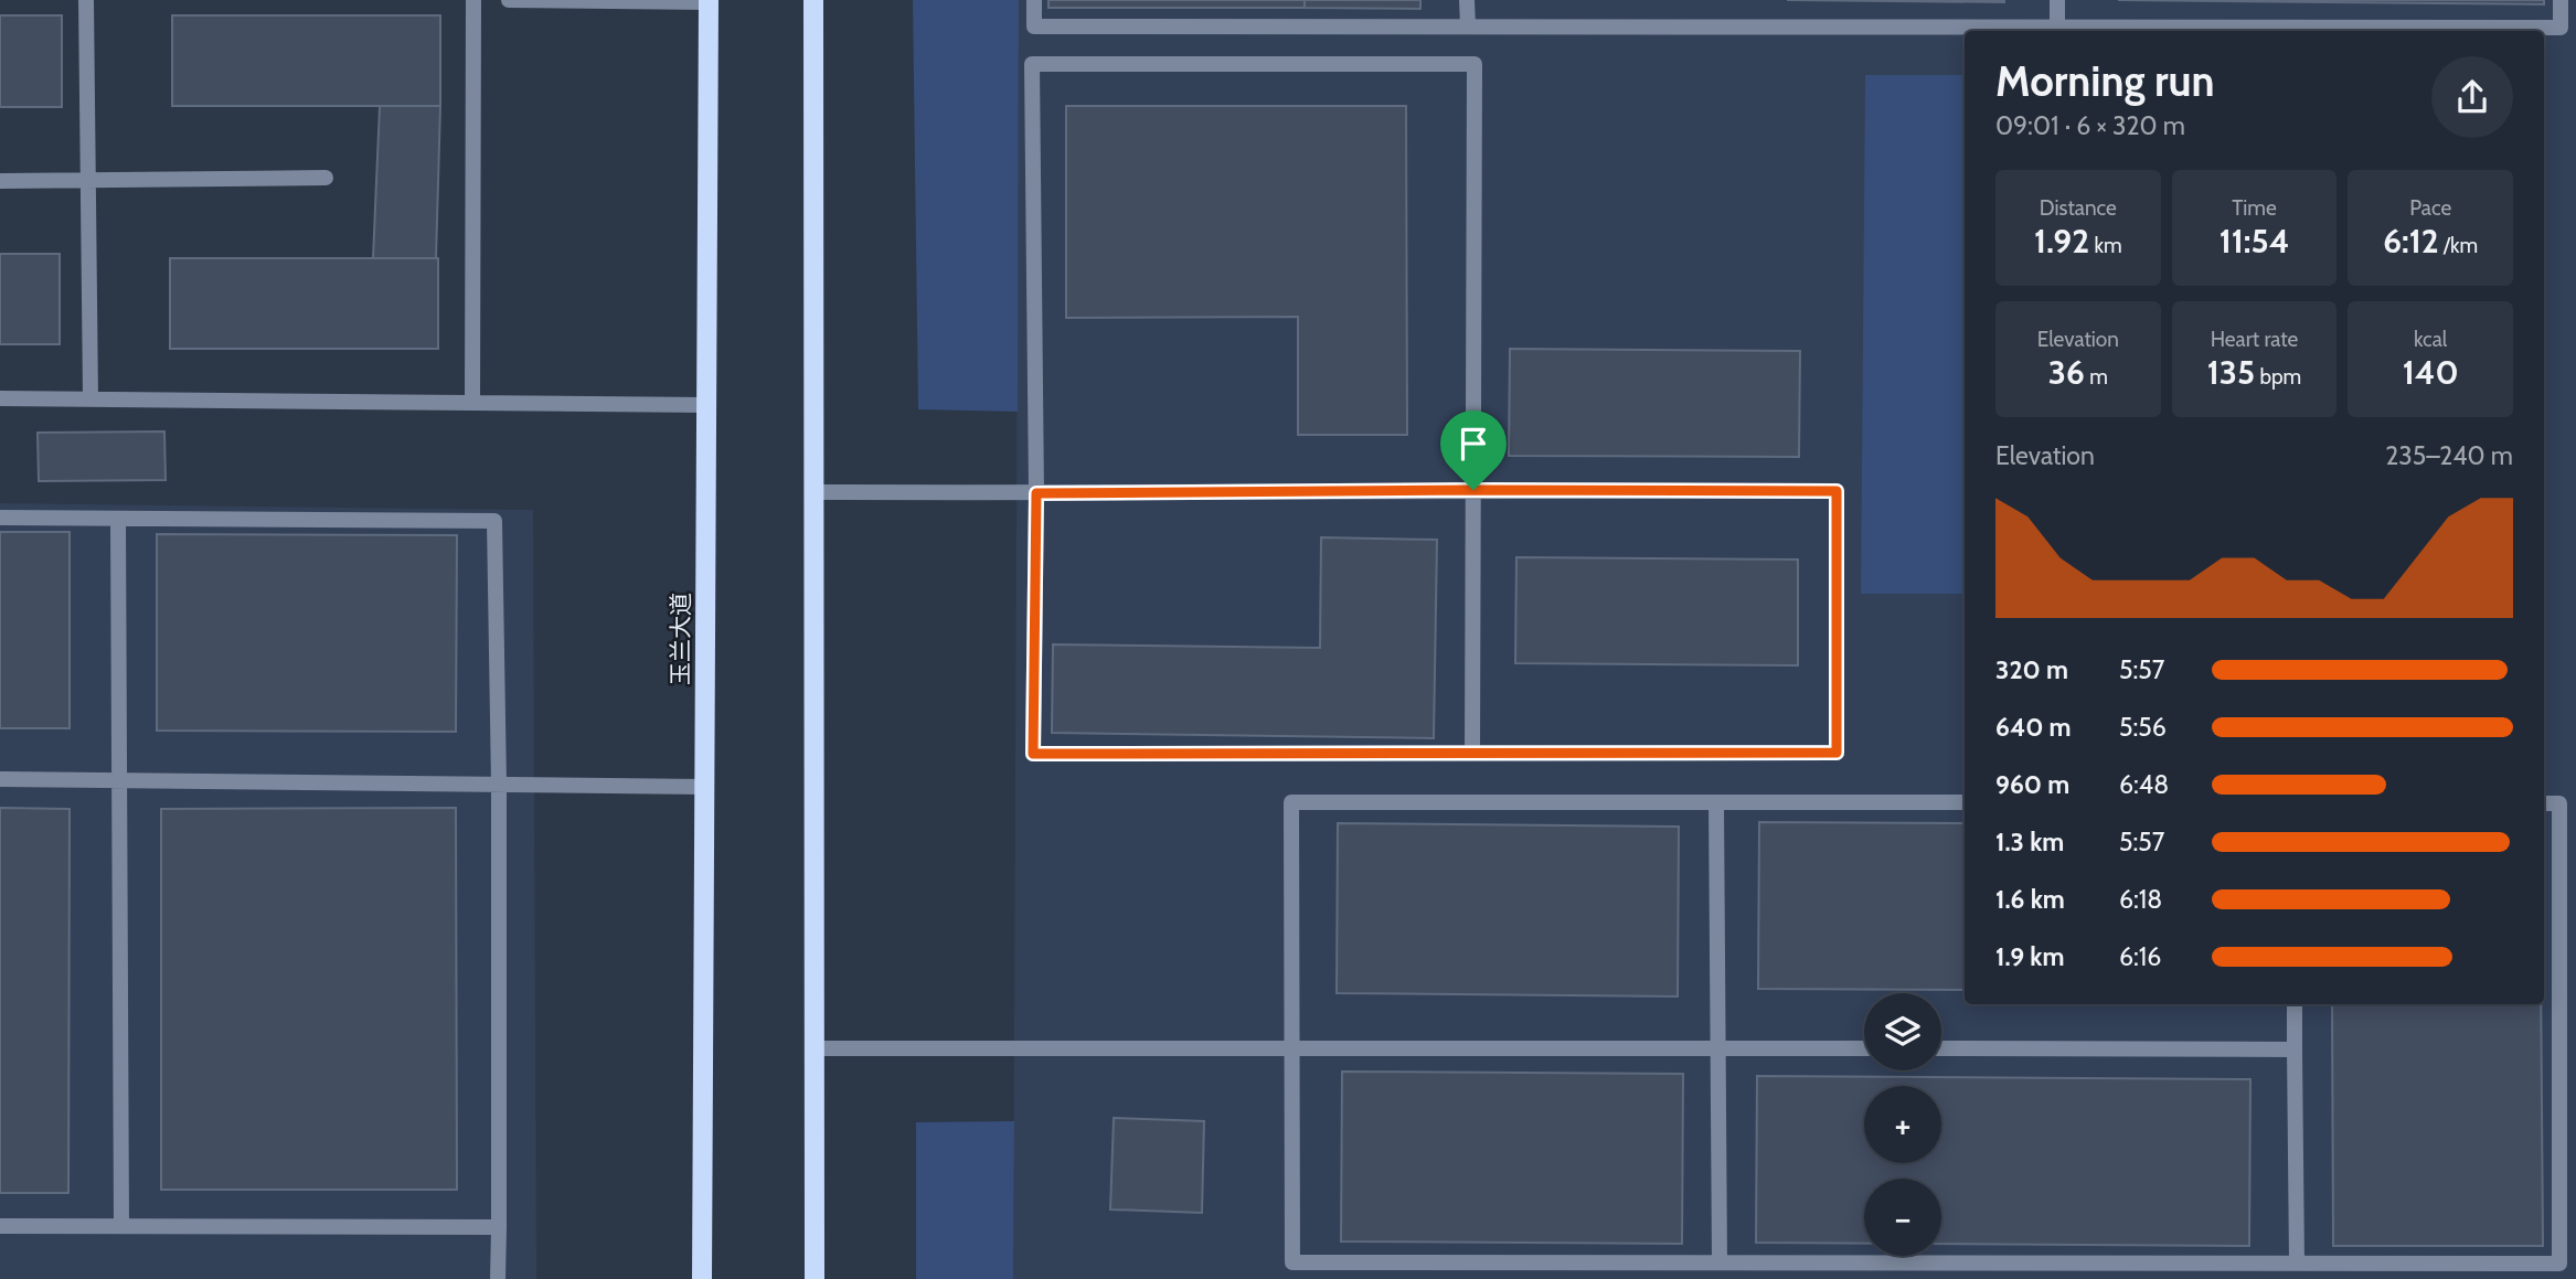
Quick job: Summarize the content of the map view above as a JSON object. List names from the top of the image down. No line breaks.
{"streets":{"main road":["玉兰大道"]},"page":{"heading":["Morning run","09:01 · 6 × 320 m"],"stats":[["Distance","1.92 km"],["Time","11:54"],["Pace","6:12 /km"],["Elevation","36 m"],["Heart rate","135 bpm"],["kcal","140"]],"chart":["Elevation","235–240 m"],"list":[{"name":"320 m","note":"5:57"},{"name":"640 m","note":"5:56"},{"name":"960 m","note":"6:48"},{"name":"1.3 km","note":"5:57"},{"name":"1.6 km","note":"6:18"},{"name":"1.9 km","note":"6:16"}],"map_buttons":["+","−"]}}
